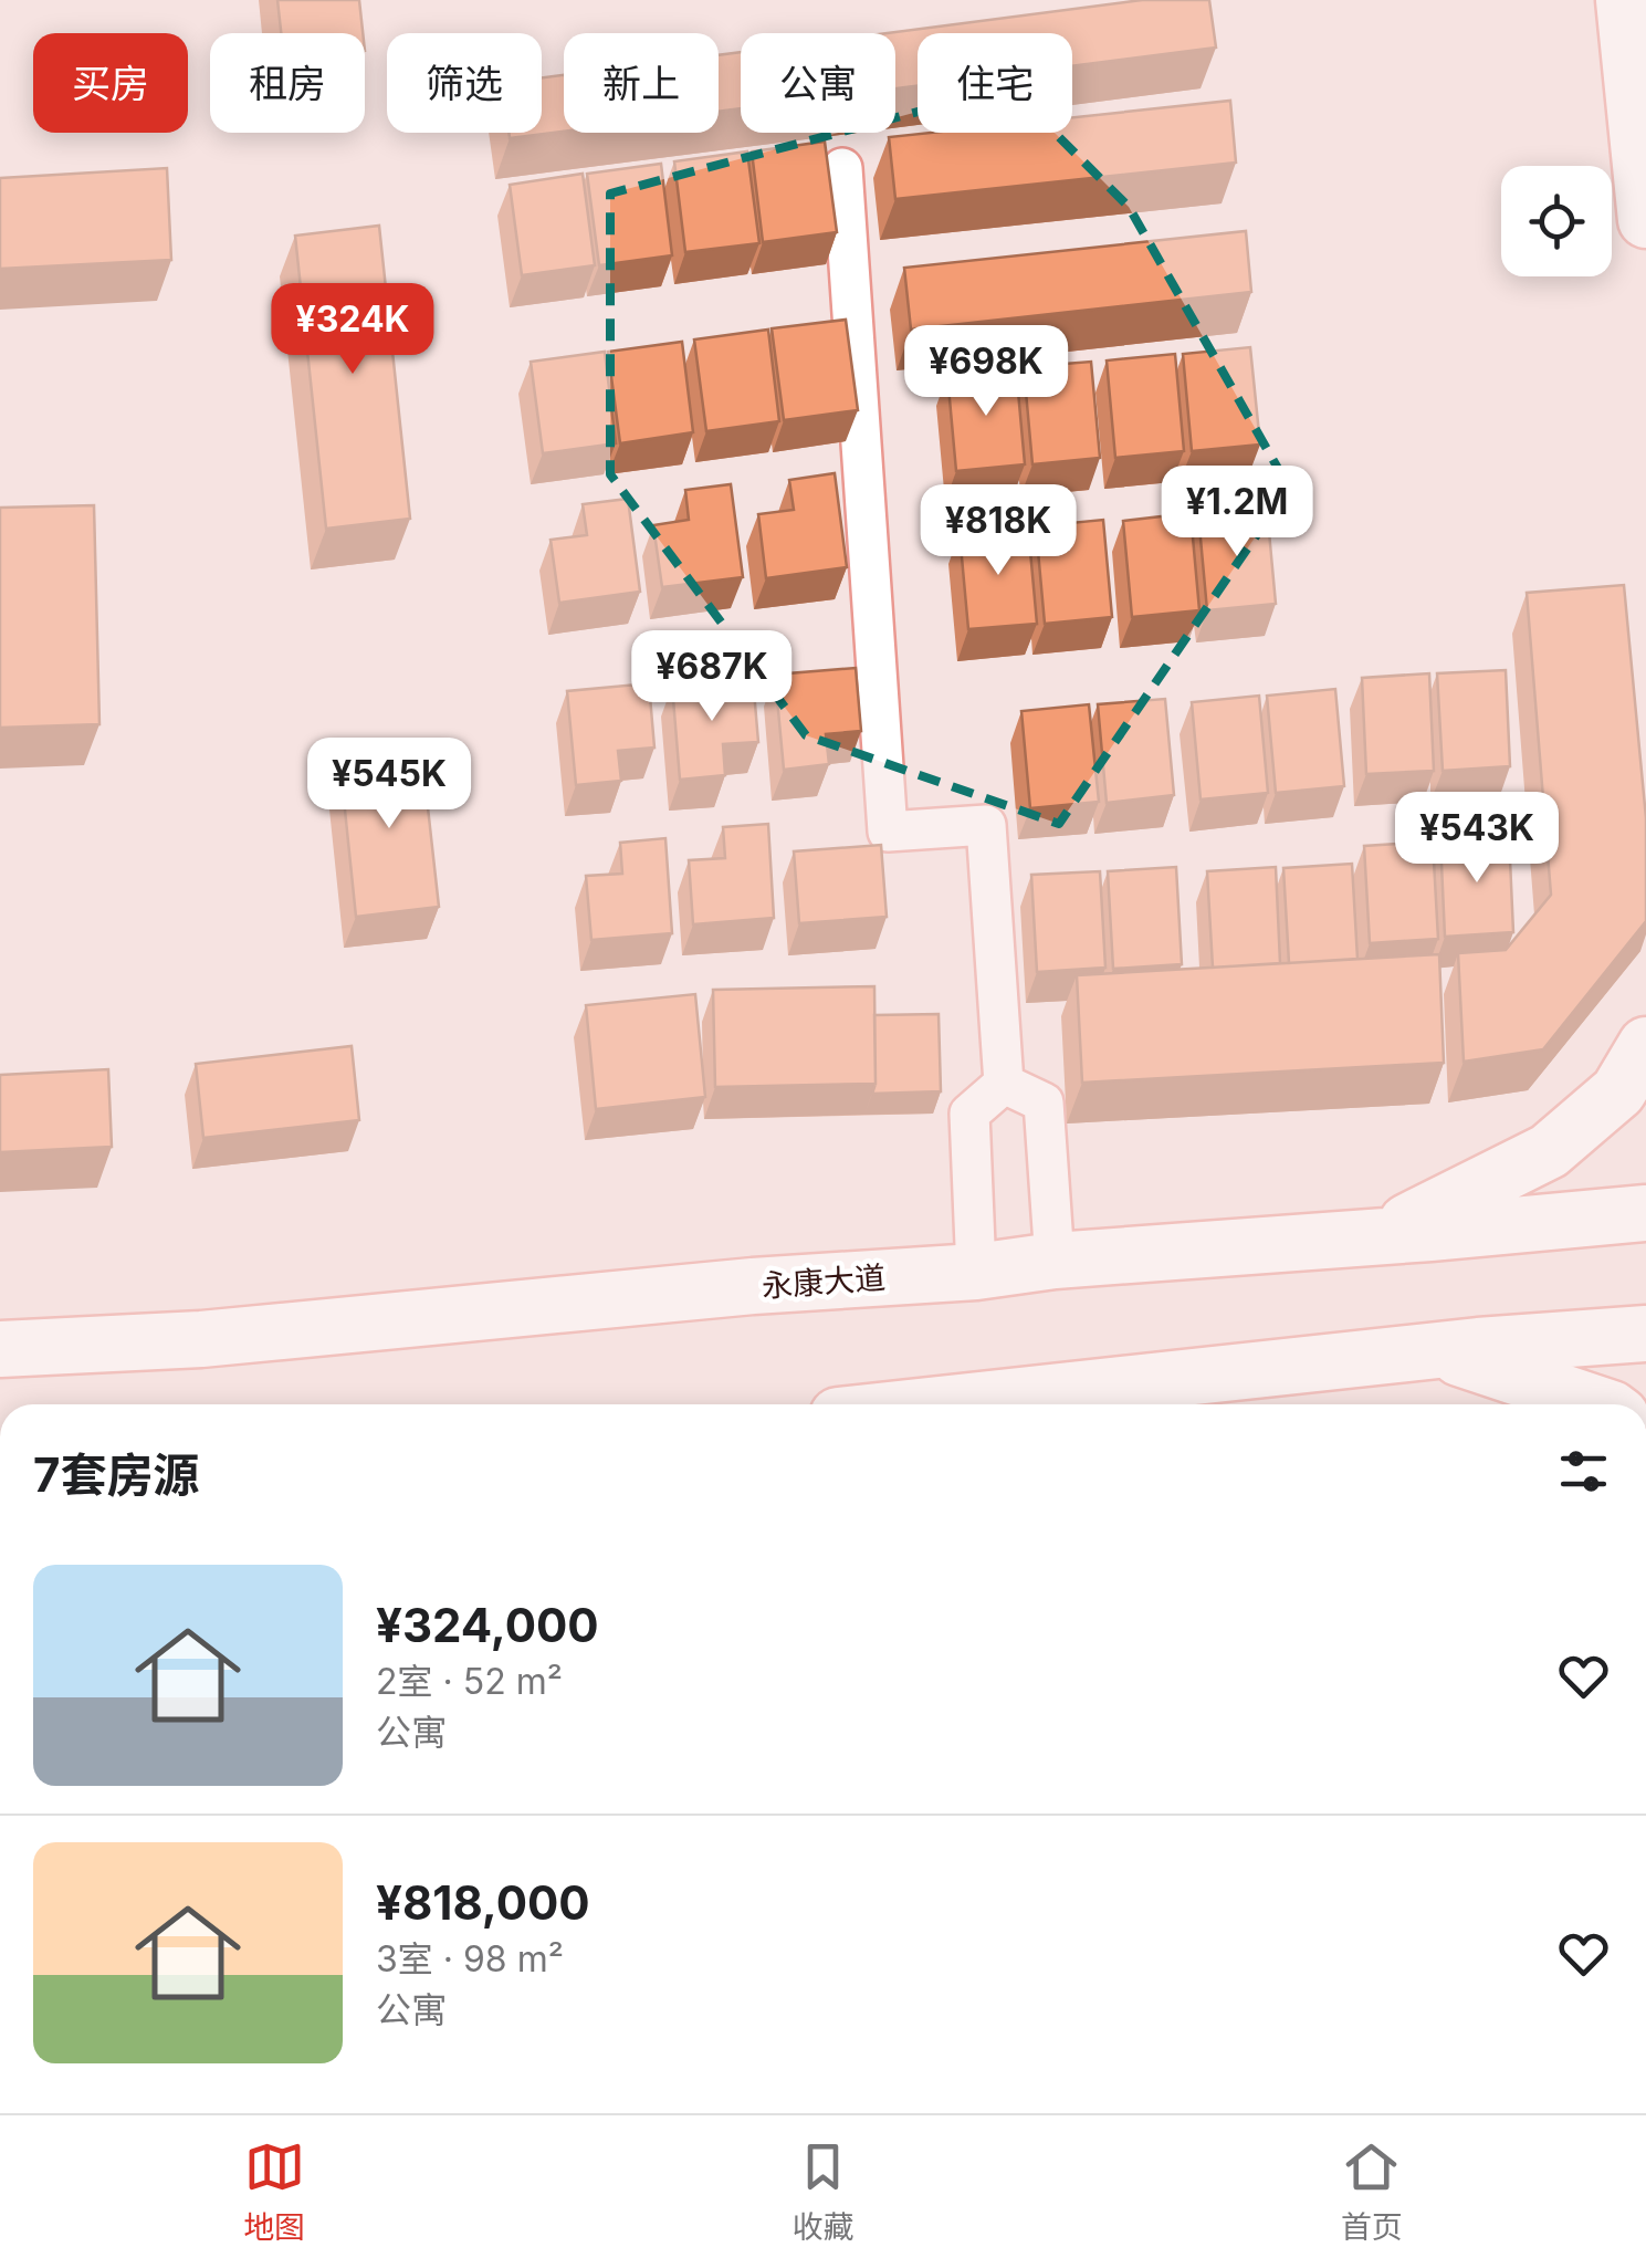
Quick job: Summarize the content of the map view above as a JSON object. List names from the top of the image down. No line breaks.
{"streets":{"main road":["永康大道"]},"page":{"chip":["买房","租房","筛选","新上","公寓","住宅"],"price":["¥324K","¥698K","¥1.2M","¥818K","¥687K","¥545K","¥543K"],"heading":"7套房源","list":[{"name":"¥324,000","note":"2室 · 52 m² · 公寓"},{"name":"¥818,000","note":"3室 · 98 m² · 公寓"}],"tabs":["地图","收藏","首页"]}}
